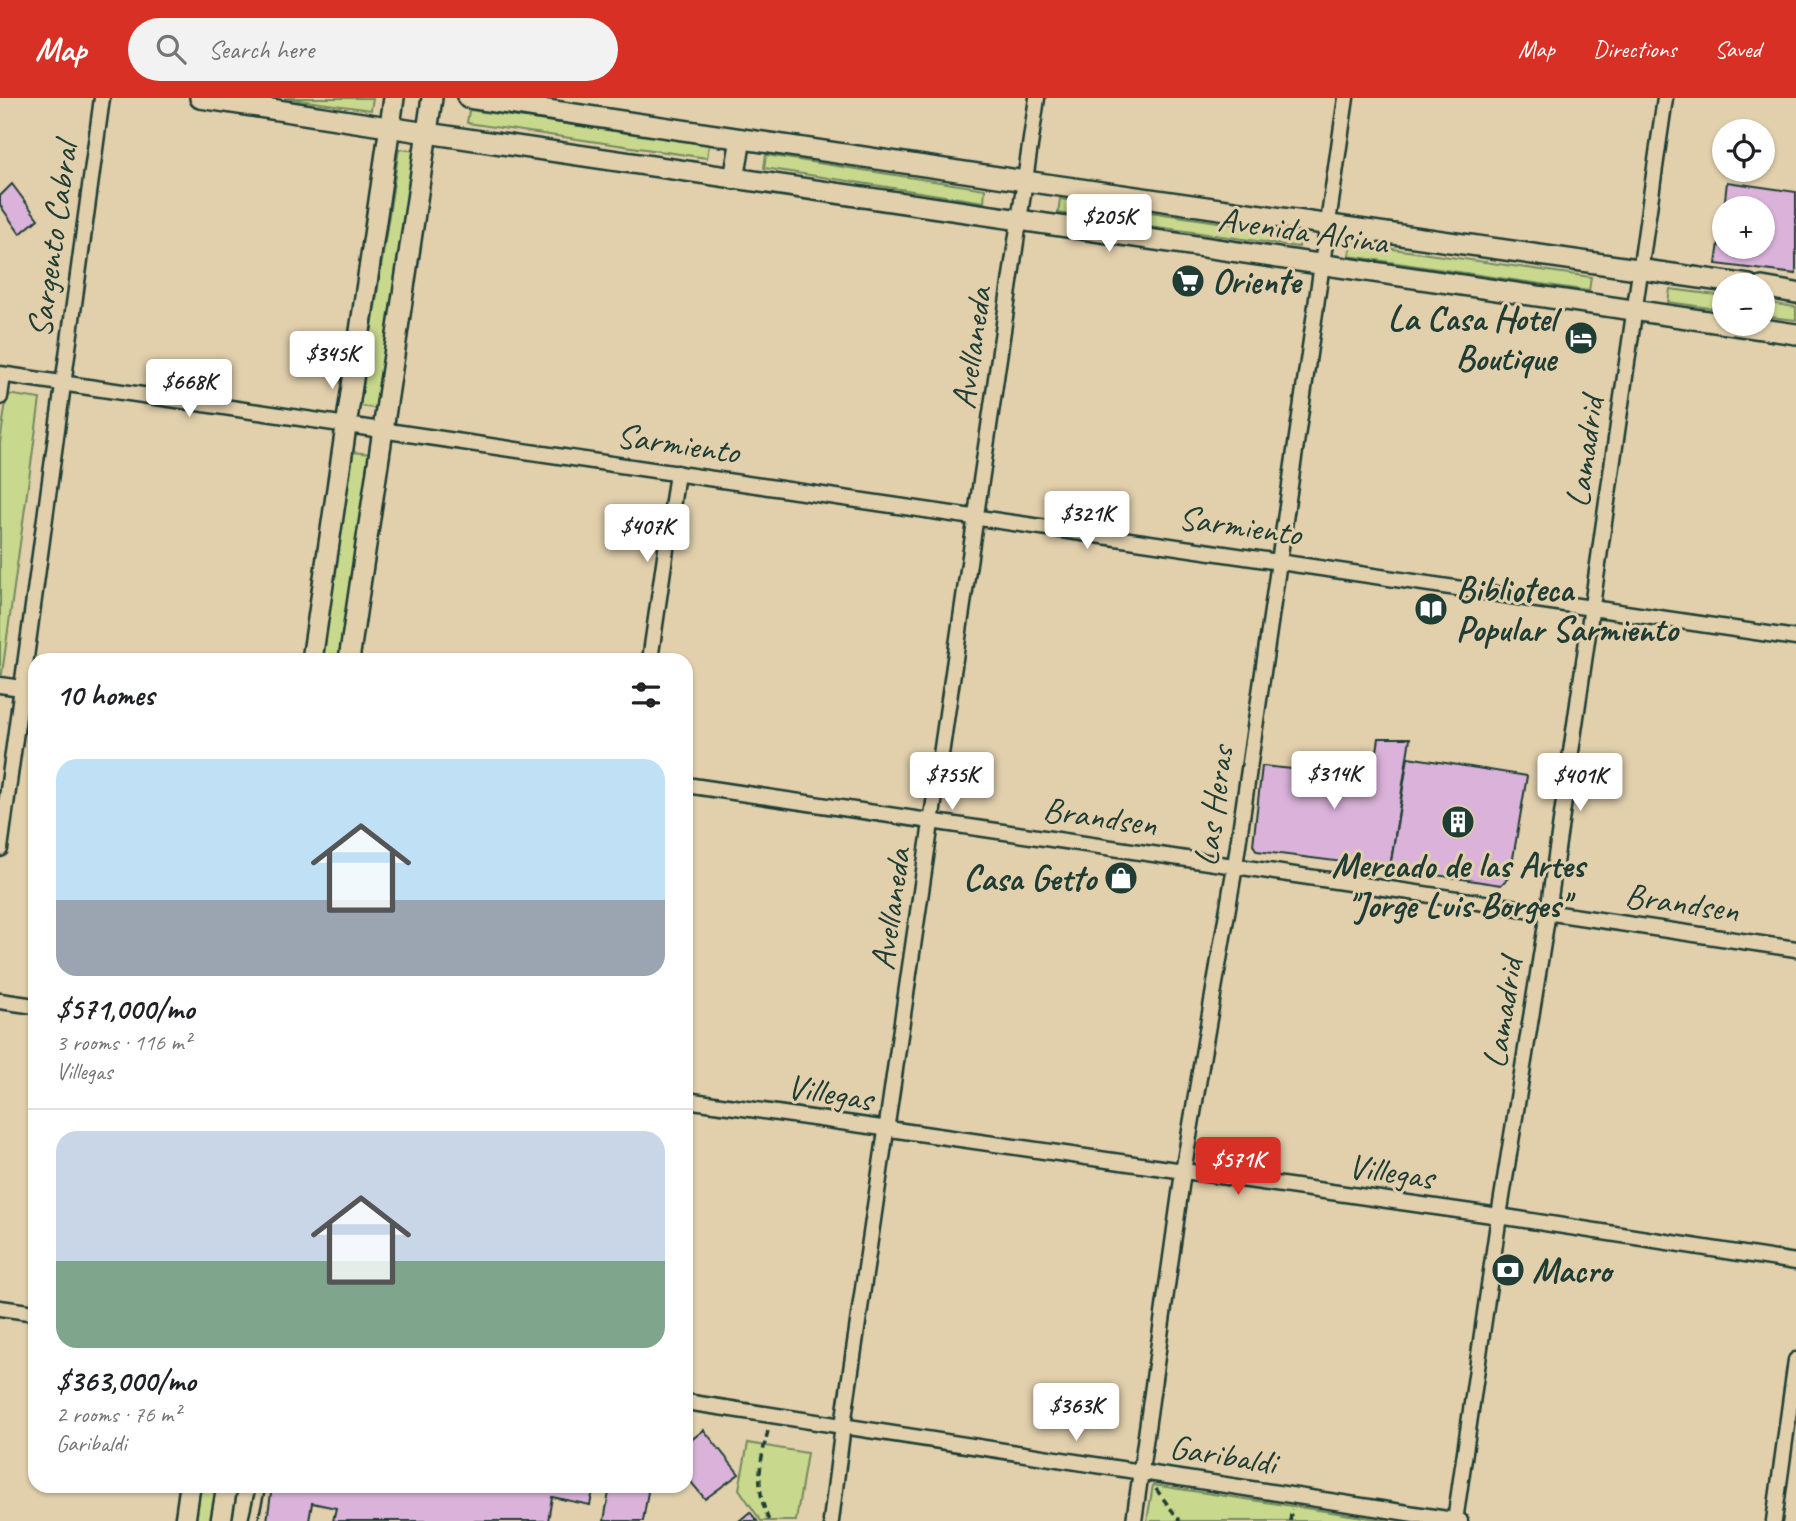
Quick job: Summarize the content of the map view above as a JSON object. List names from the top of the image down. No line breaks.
{"streets":{"main road":["Avenida Alsina"],"street":["Sargento Cabral","Avellaneda","Sarmiento","Lamadrid","Las Heras","Brandsen","Villegas","Garibaldi"]},"crossings":[["Avenida Alsina","Avellaneda"],["Avenida Alsina","Lamadrid"],["Avenida Alsina","Las Heras"],["Sargento Cabral","Sarmiento"],["Avellaneda","Sarmiento"],["Avellaneda","Brandsen"],["Avellaneda","Villegas"],["Avellaneda","Garibaldi"],["Sarmiento","Lamadrid"],["Sarmiento","Las Heras"],["Lamadrid","Brandsen"],["Lamadrid","Villegas"],["Lamadrid","Garibaldi"],["Las Heras","Brandsen"],["Las Heras","Villegas"],["Las Heras","Garibaldi"]],"places":{"supermarket":["Oriente"],"hotel":["La Casa Hotel Boutique"],"library":["Biblioteca Popular Sarmiento"],"building":["Mercado de las Artes \"Jorge Luis Borges\""],"shop":["Casa Getto"],"bank":["Macro"]},"page":{"header":"Map","search":"Search here","nav":["Map","Directions","Saved"],"map_buttons":["+","−"],"price":["$205K","$345K","$668K","$321K","$407K","$314K","$755K","$401K","$571K","$363K"],"heading":"10 homes","list":[{"name":"$571,000/mo","note":"3 rooms · 116 m² · Villegas"},{"name":"$363,000/mo","note":"2 rooms · 76 m² · Garibaldi"}]}}
